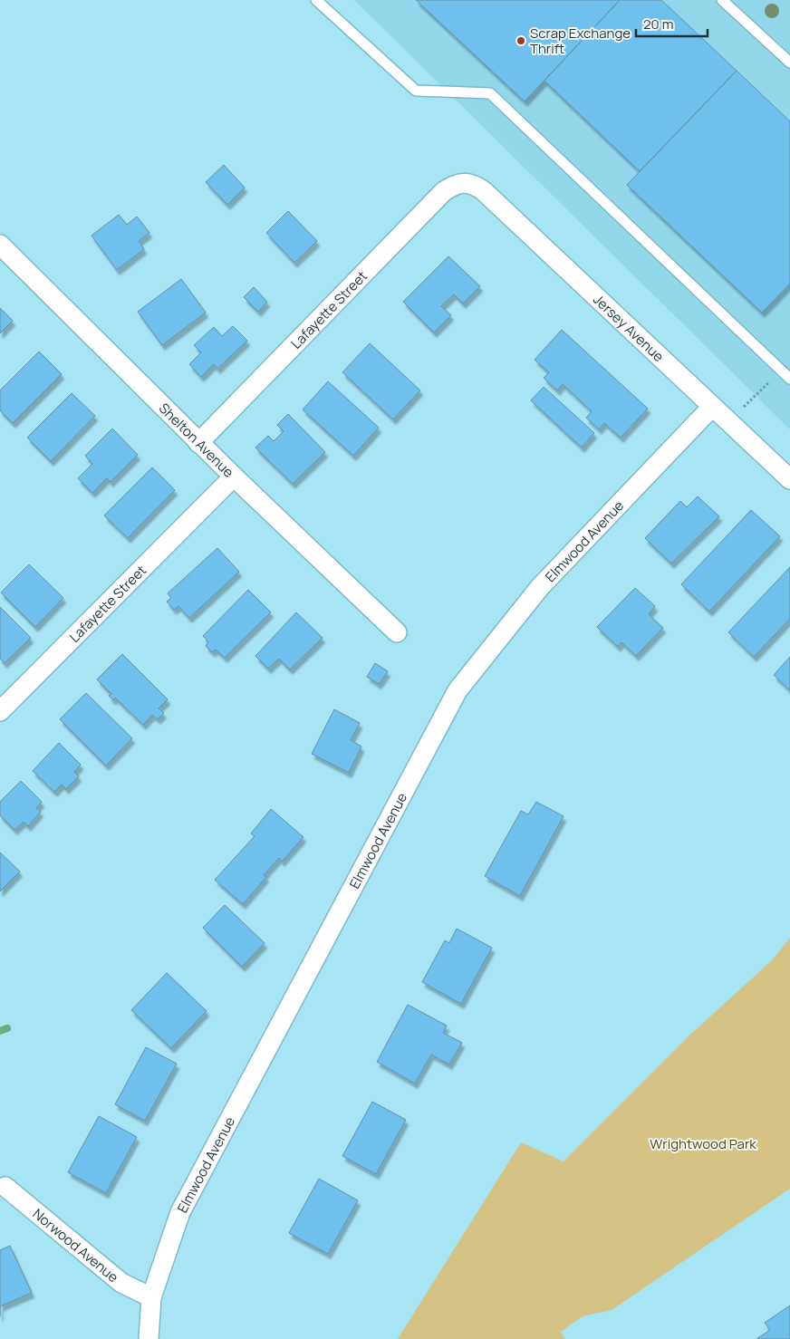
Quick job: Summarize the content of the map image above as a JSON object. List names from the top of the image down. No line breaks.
{"streets":{"street":["Lafayette Street","Jersey Avenue","Shelton Avenue","Elmwood Avenue","Norwood Avenue"]},"crossings":[["Lafayette Street","Jersey Avenue"],["Lafayette Street","Shelton Avenue"],["Jersey Avenue","Elmwood Avenue"],["Elmwood Avenue","Norwood Avenue"]],"parks":["Wrightwood Park"],"places":["Scrap Exchange Thrift"],"scale_bar":"20 m"}
